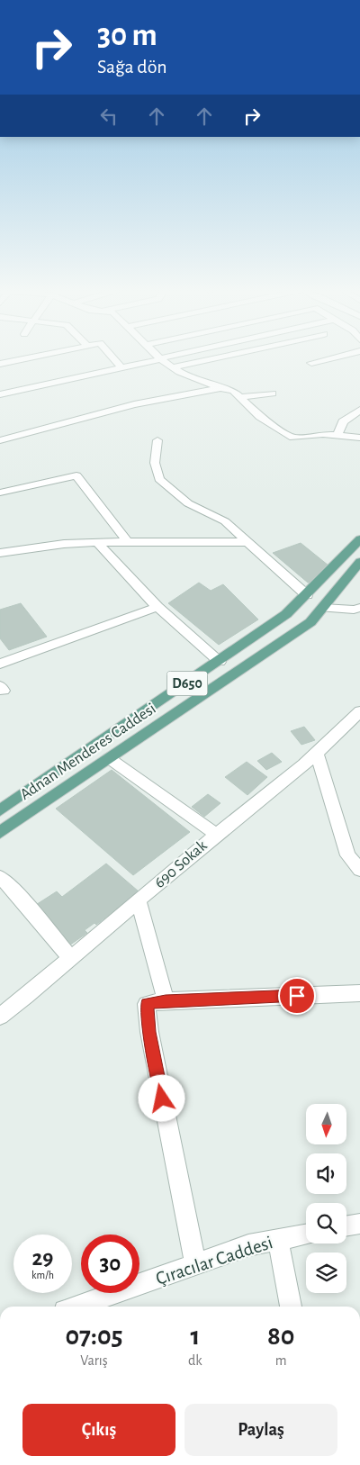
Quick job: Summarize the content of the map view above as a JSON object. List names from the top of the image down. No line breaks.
{"streets":{"main road":["D650","Adnan Menderes Caddesi"],"street":["690 Sokak","Çıracılar Caddesi"]},"north":"bottom","page":{"turn":["30 m","Sağa dön"],"speed":"29 km/h","limit":"30","eta":["07:05","Varış","1","dk","80","m"],"buttons":["Çıkış","Paylaş"]}}
